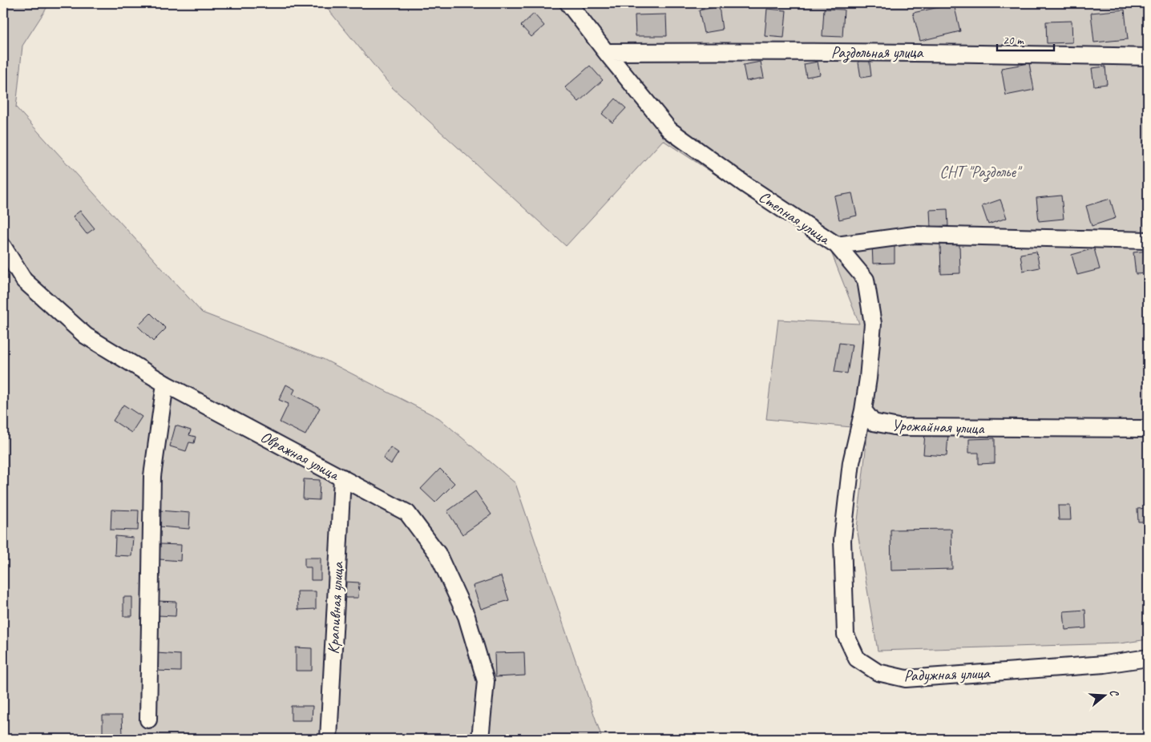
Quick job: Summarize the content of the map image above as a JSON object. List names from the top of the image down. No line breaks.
{"streets":{"street":["Раздольная улица","Степная улица","Урожайная улица","Овражная улица","Крапивная улица","Радужная улица"]},"crossings":[["Раздольная улица","Степная улица"],["Урожайная улица","Радужная улица"],["Овражная улица","Крапивная улица"]],"parks":["СНТ \"Раздолье\""],"scale_bar":"20 m","north":"right"}
